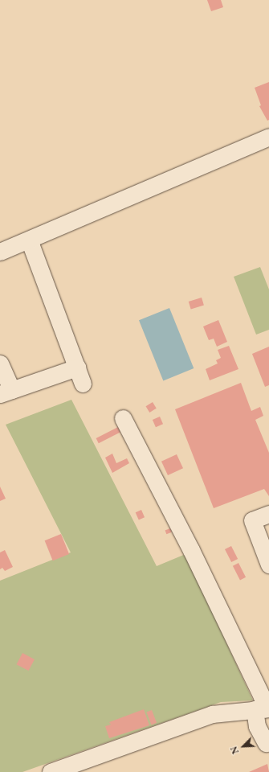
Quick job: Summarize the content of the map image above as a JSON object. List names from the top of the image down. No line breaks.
{"north":"bottom left"}
